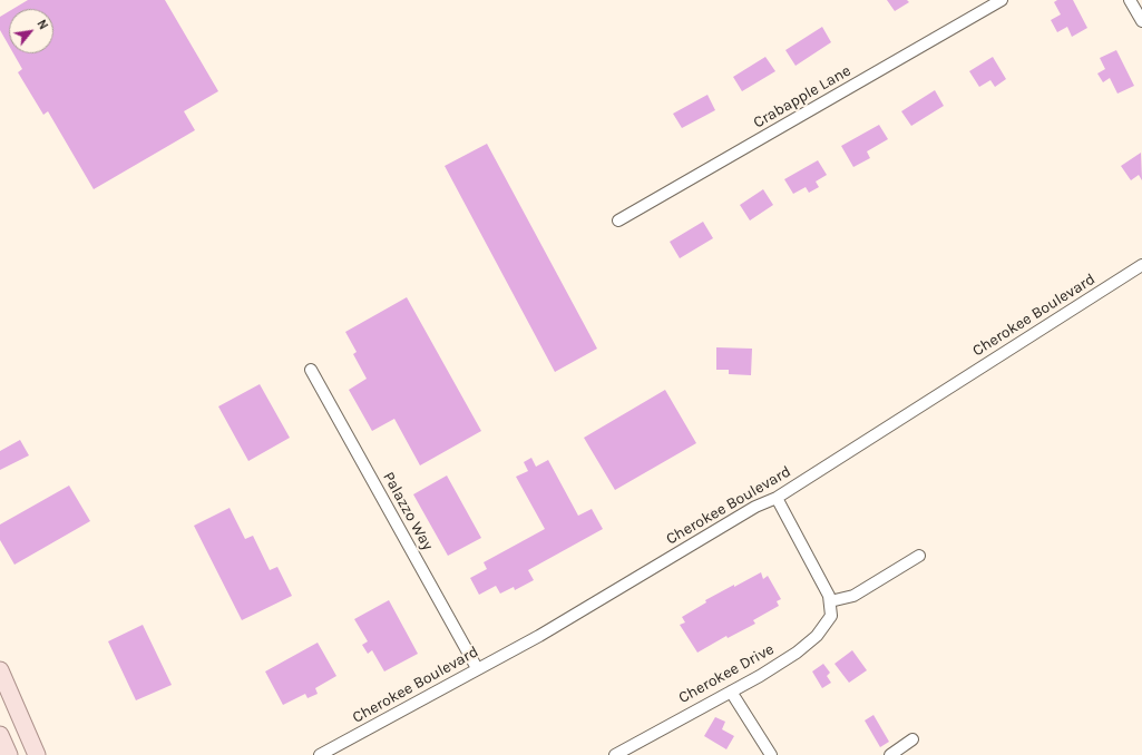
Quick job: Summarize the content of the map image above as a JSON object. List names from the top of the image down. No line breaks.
{"streets":{"street":["Crabapple Lane","Cherokee Boulevard","Palazzo Way","Cherokee Drive"]},"crossings":[["Cherokee Boulevard","Palazzo Way"]],"north":"top right"}
